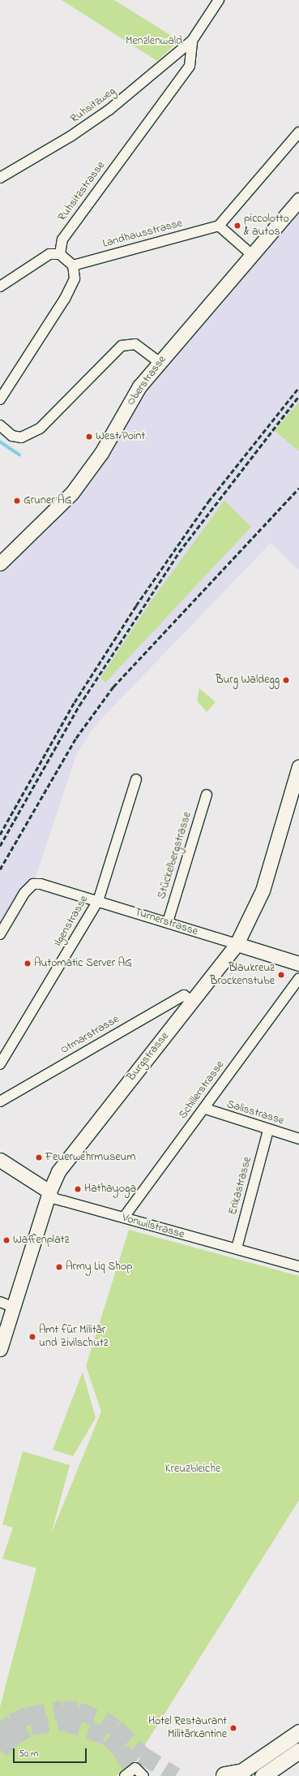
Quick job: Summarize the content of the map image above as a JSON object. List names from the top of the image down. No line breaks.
{"streets":{"main road":["Oberstrasse","Turnerstrasse","Burgstrasse","Vonwilstrasse"],"street":["Ruhsitzweg","Ruhsitzstrasse","Landhausstrasse","Stückelbergstrasse","Ilgenstrasse","Otmarstrasse","Schillerstrasse","Salisstrasse","Erikastrasse"]},"crossings":[["Ruhsitzweg","Ruhsitzstrasse"],["Stückelbergstrasse","Turnerstrasse"],["Ilgenstrasse","Turnerstrasse"],["Turnerstrasse","Burgstrasse"],["Otmarstrasse","Burgstrasse"],["Burgstrasse","Vonwilstrasse"],["Schillerstrasse","Salisstrasse"],["Schillerstrasse","Vonwilstrasse"],["Salisstrasse","Erikastrasse"],["Erikastrasse","Vonwilstrasse"]],"parks":["Menzlenwald","Kreuzbleiche"],"places":["piccolotto & autos","West Point","Gruner AG","Burg Waldegg","Automatic Server AG","Blaukreuz Brockenstube","Feuerwehrmuseum","Hathayoga","Waffenplatz","Army Liq Shop","Amt für Militär und Zivilschutz","Hotel Restaurant Militärkantine"],"scale_bar":"50 m"}
